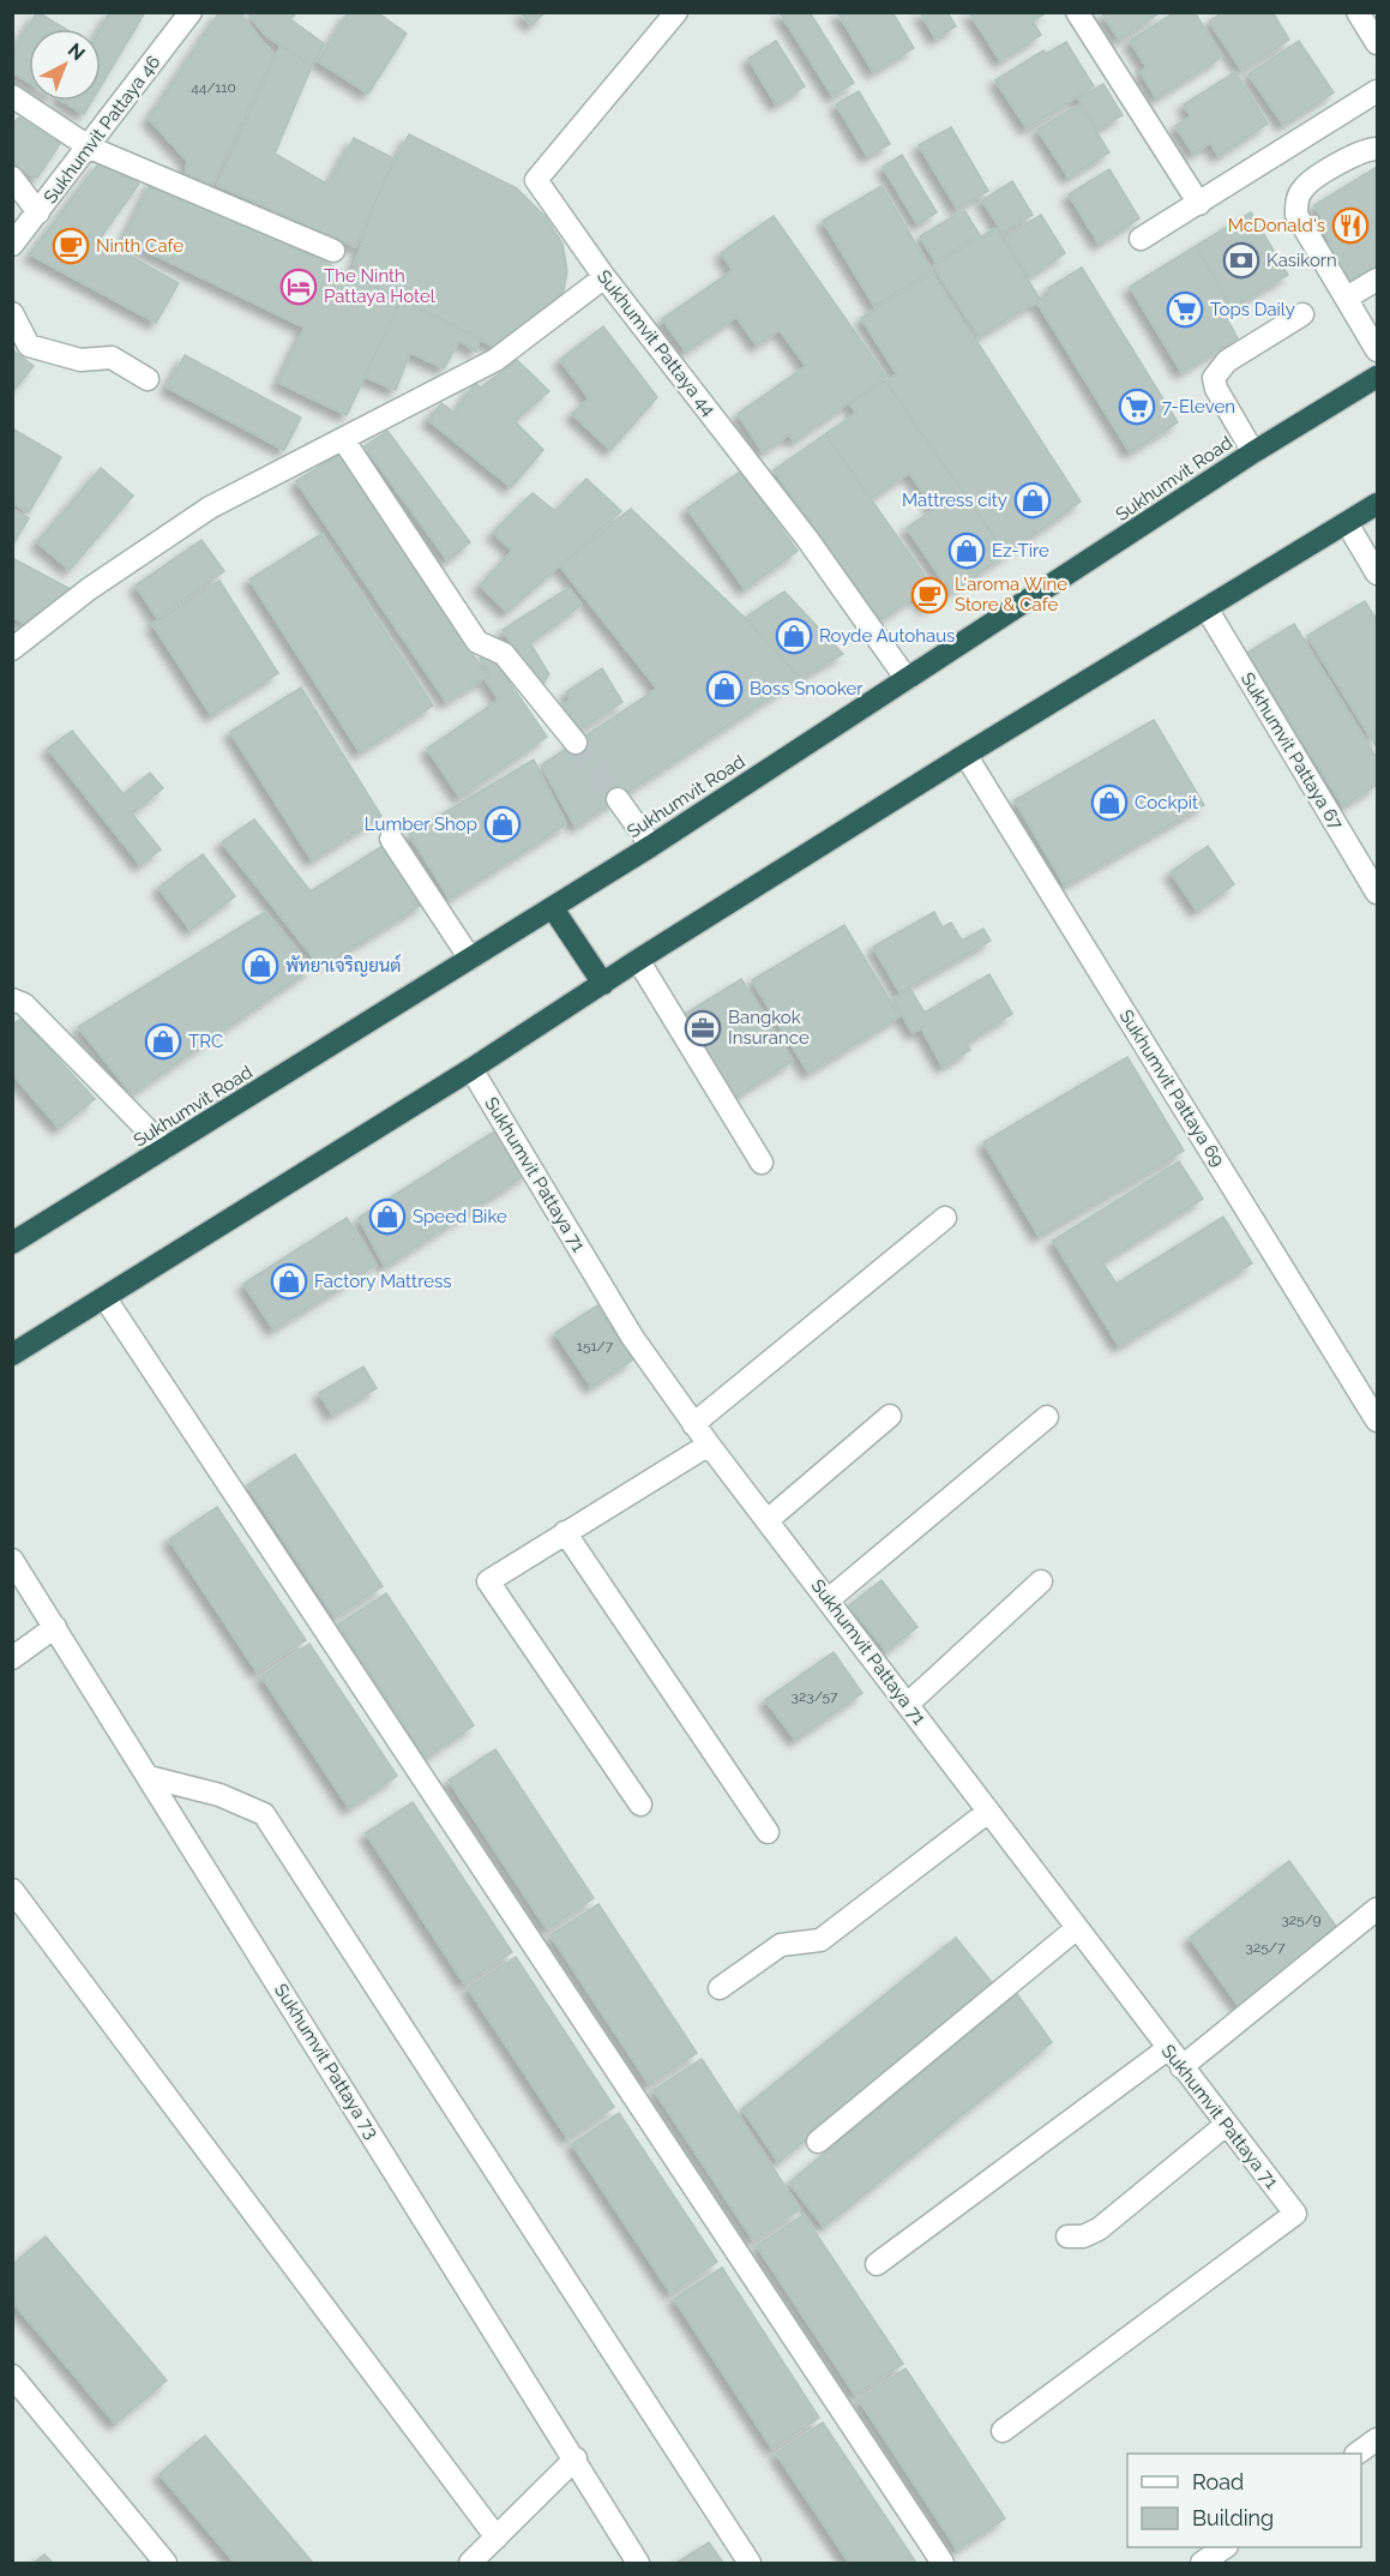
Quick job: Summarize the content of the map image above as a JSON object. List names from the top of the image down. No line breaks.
{"streets":{"highway":["Sukhumvit Road"],"street":["Sukhumvit Pattaya 46","Sukhumvit Pattaya 44","Sukhumvit Pattaya 67","Sukhumvit Pattaya 69","Sukhumvit Pattaya 71","Sukhumvit Pattaya 73"]},"crossings":[["Sukhumvit Pattaya 44","Sukhumvit Road"]],"places":{"restaurant":["McDonald's"],"cafe":["Ninth Cafe","L'aroma Wine Store & Cafe"],"bank":["Kasikorn"],"hotel":["The Ninth Pattaya Hotel"],"supermarket":["Tops Daily","7-Eleven"],"shop":["Mattress city","Ez-Tire","Royde Autohaus","Boss Snooker","Cockpit","Lumber Shop","พัทยาเจริญยนต์","TRC","Speed Bike","Factory Mattress"],"office":["Bangkok Insurance"]},"house_numbers":["44/110","151/7","323/57","325/9","325/7"],"legend":["Road","Building"],"north":"top right"}
